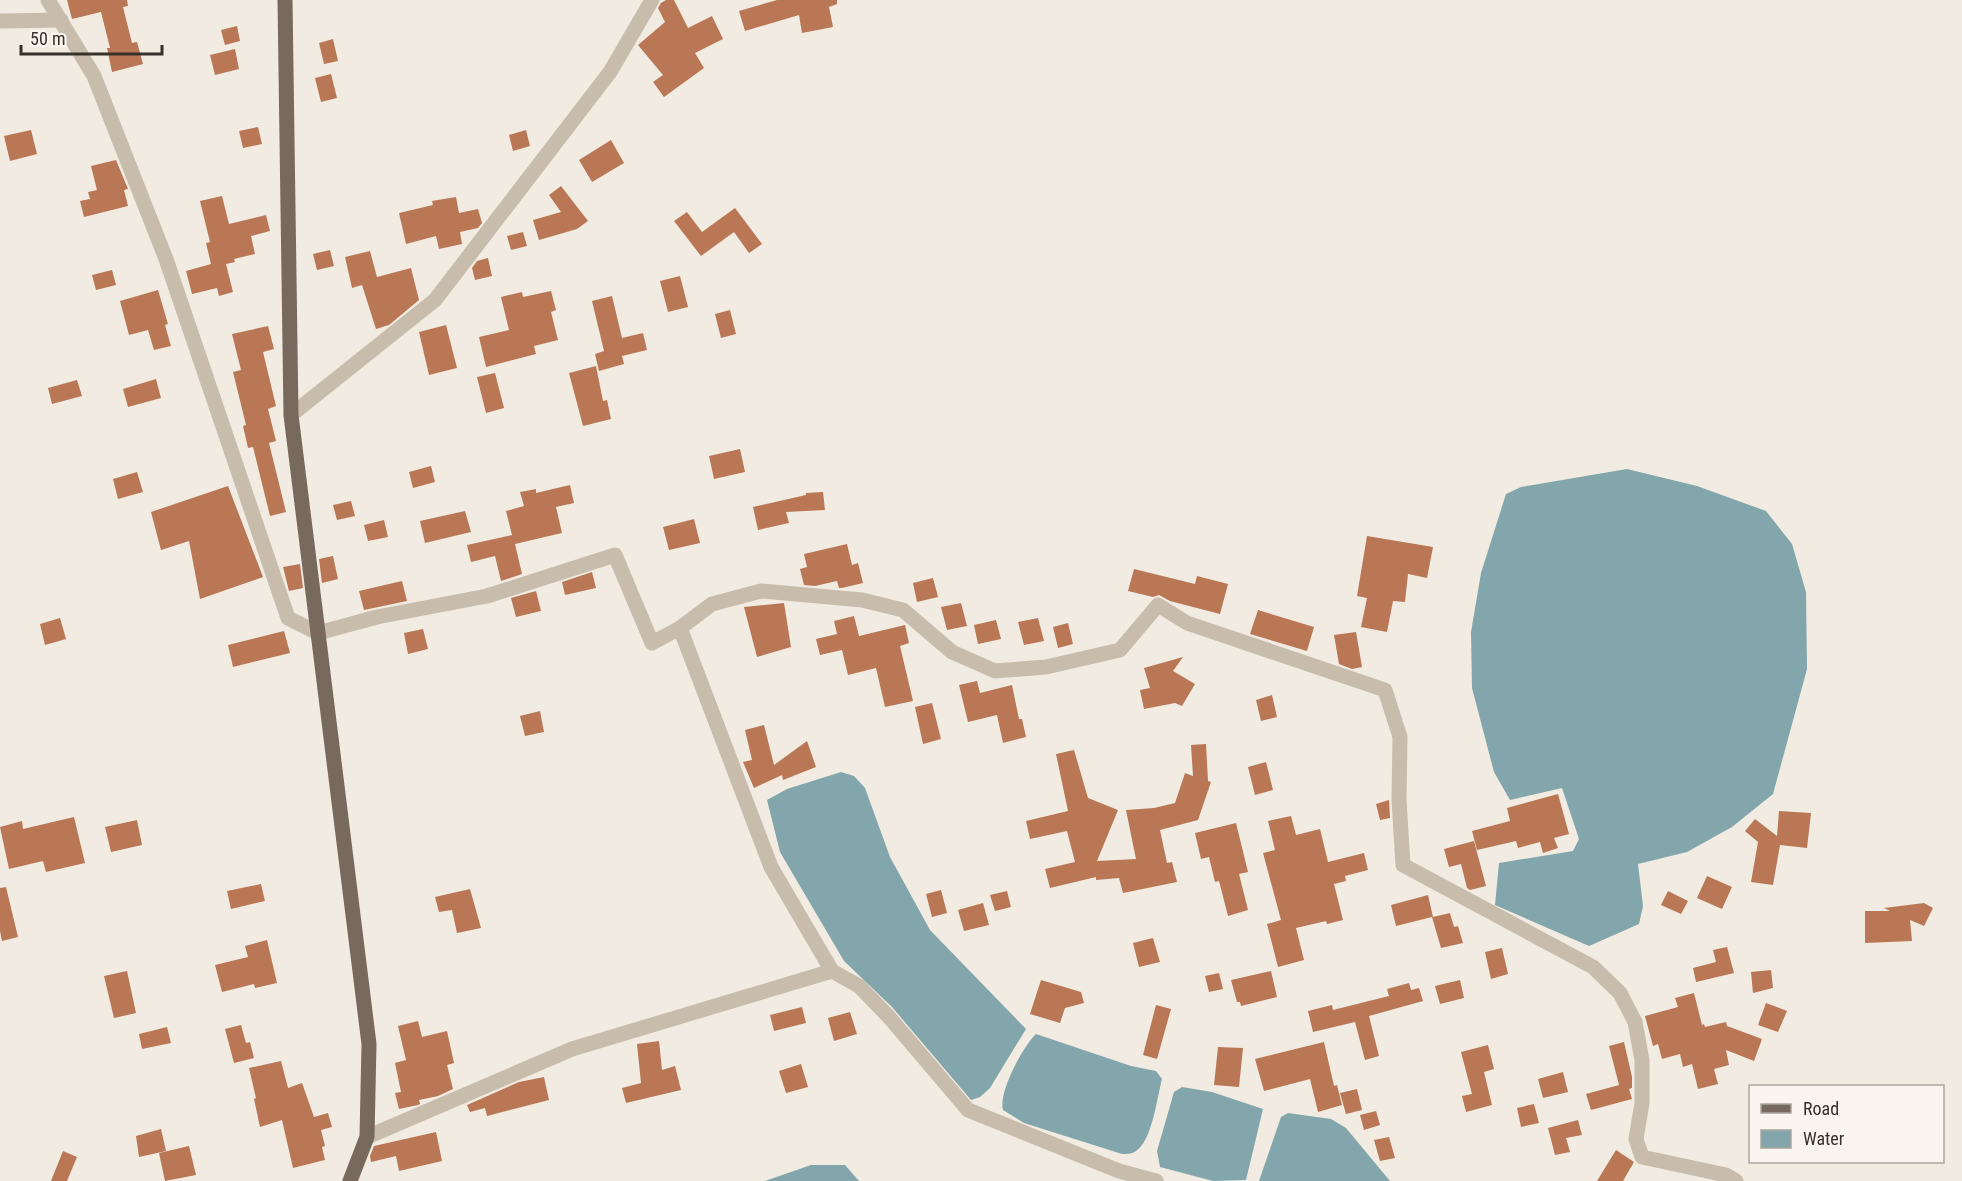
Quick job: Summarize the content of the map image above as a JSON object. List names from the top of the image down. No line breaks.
{"legend":["Road","Water"],"scale_bar":"50 m"}
